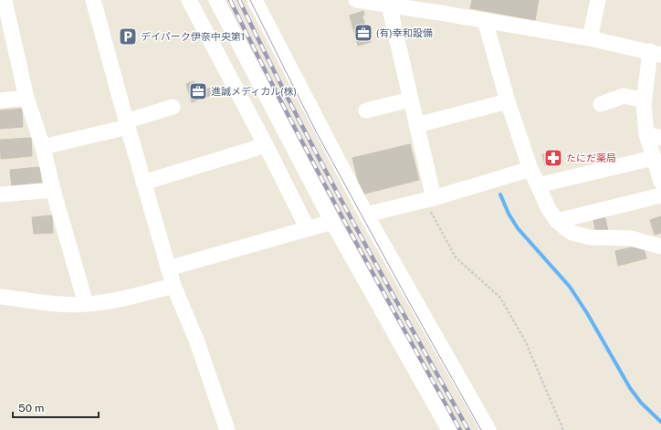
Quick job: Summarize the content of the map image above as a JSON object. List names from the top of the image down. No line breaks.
{"places":{"office":["(有)幸和設備","進誠メディカル(株)"],"parking":["デイパーク伊奈中央第1"],"pharmacy":["たにだ薬局"]},"scale_bar":"50 m"}
